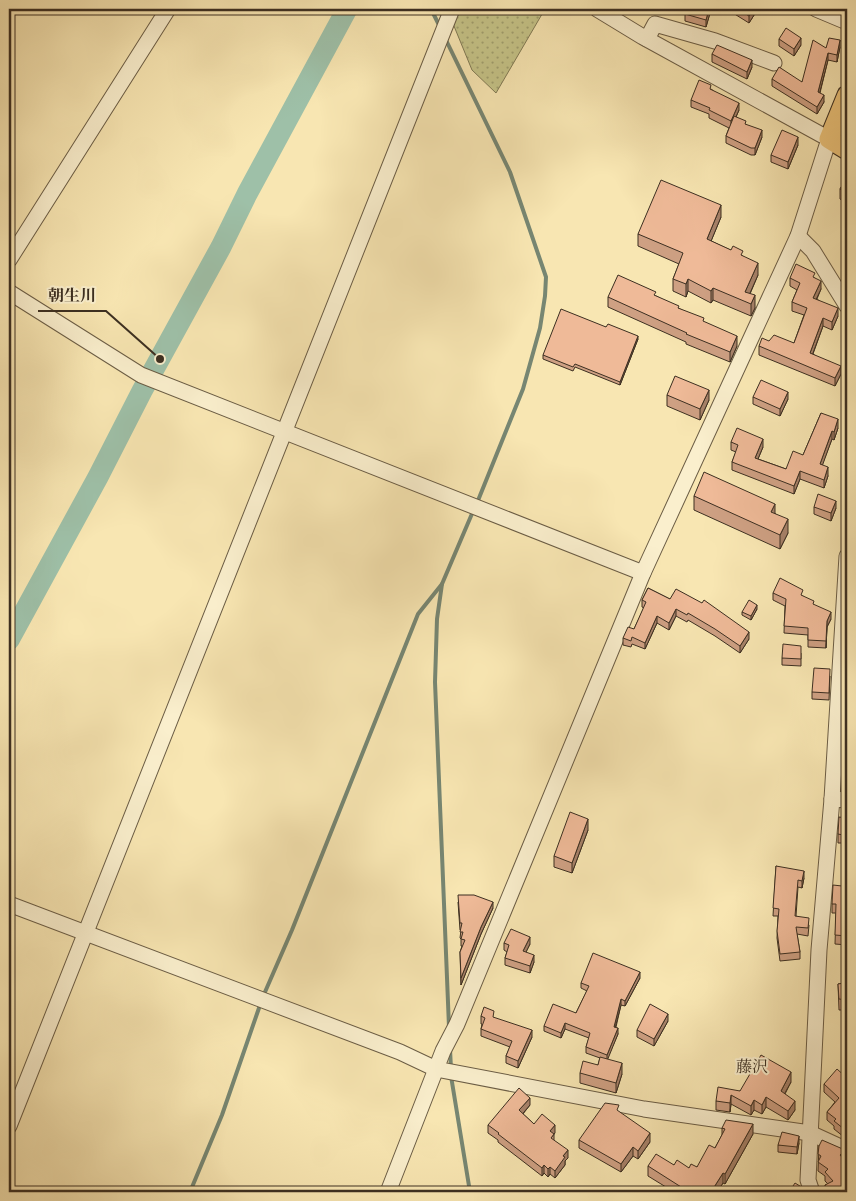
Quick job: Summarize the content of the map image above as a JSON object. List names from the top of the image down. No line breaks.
{"districts":["藤沢"],"places":["朝生川"]}
